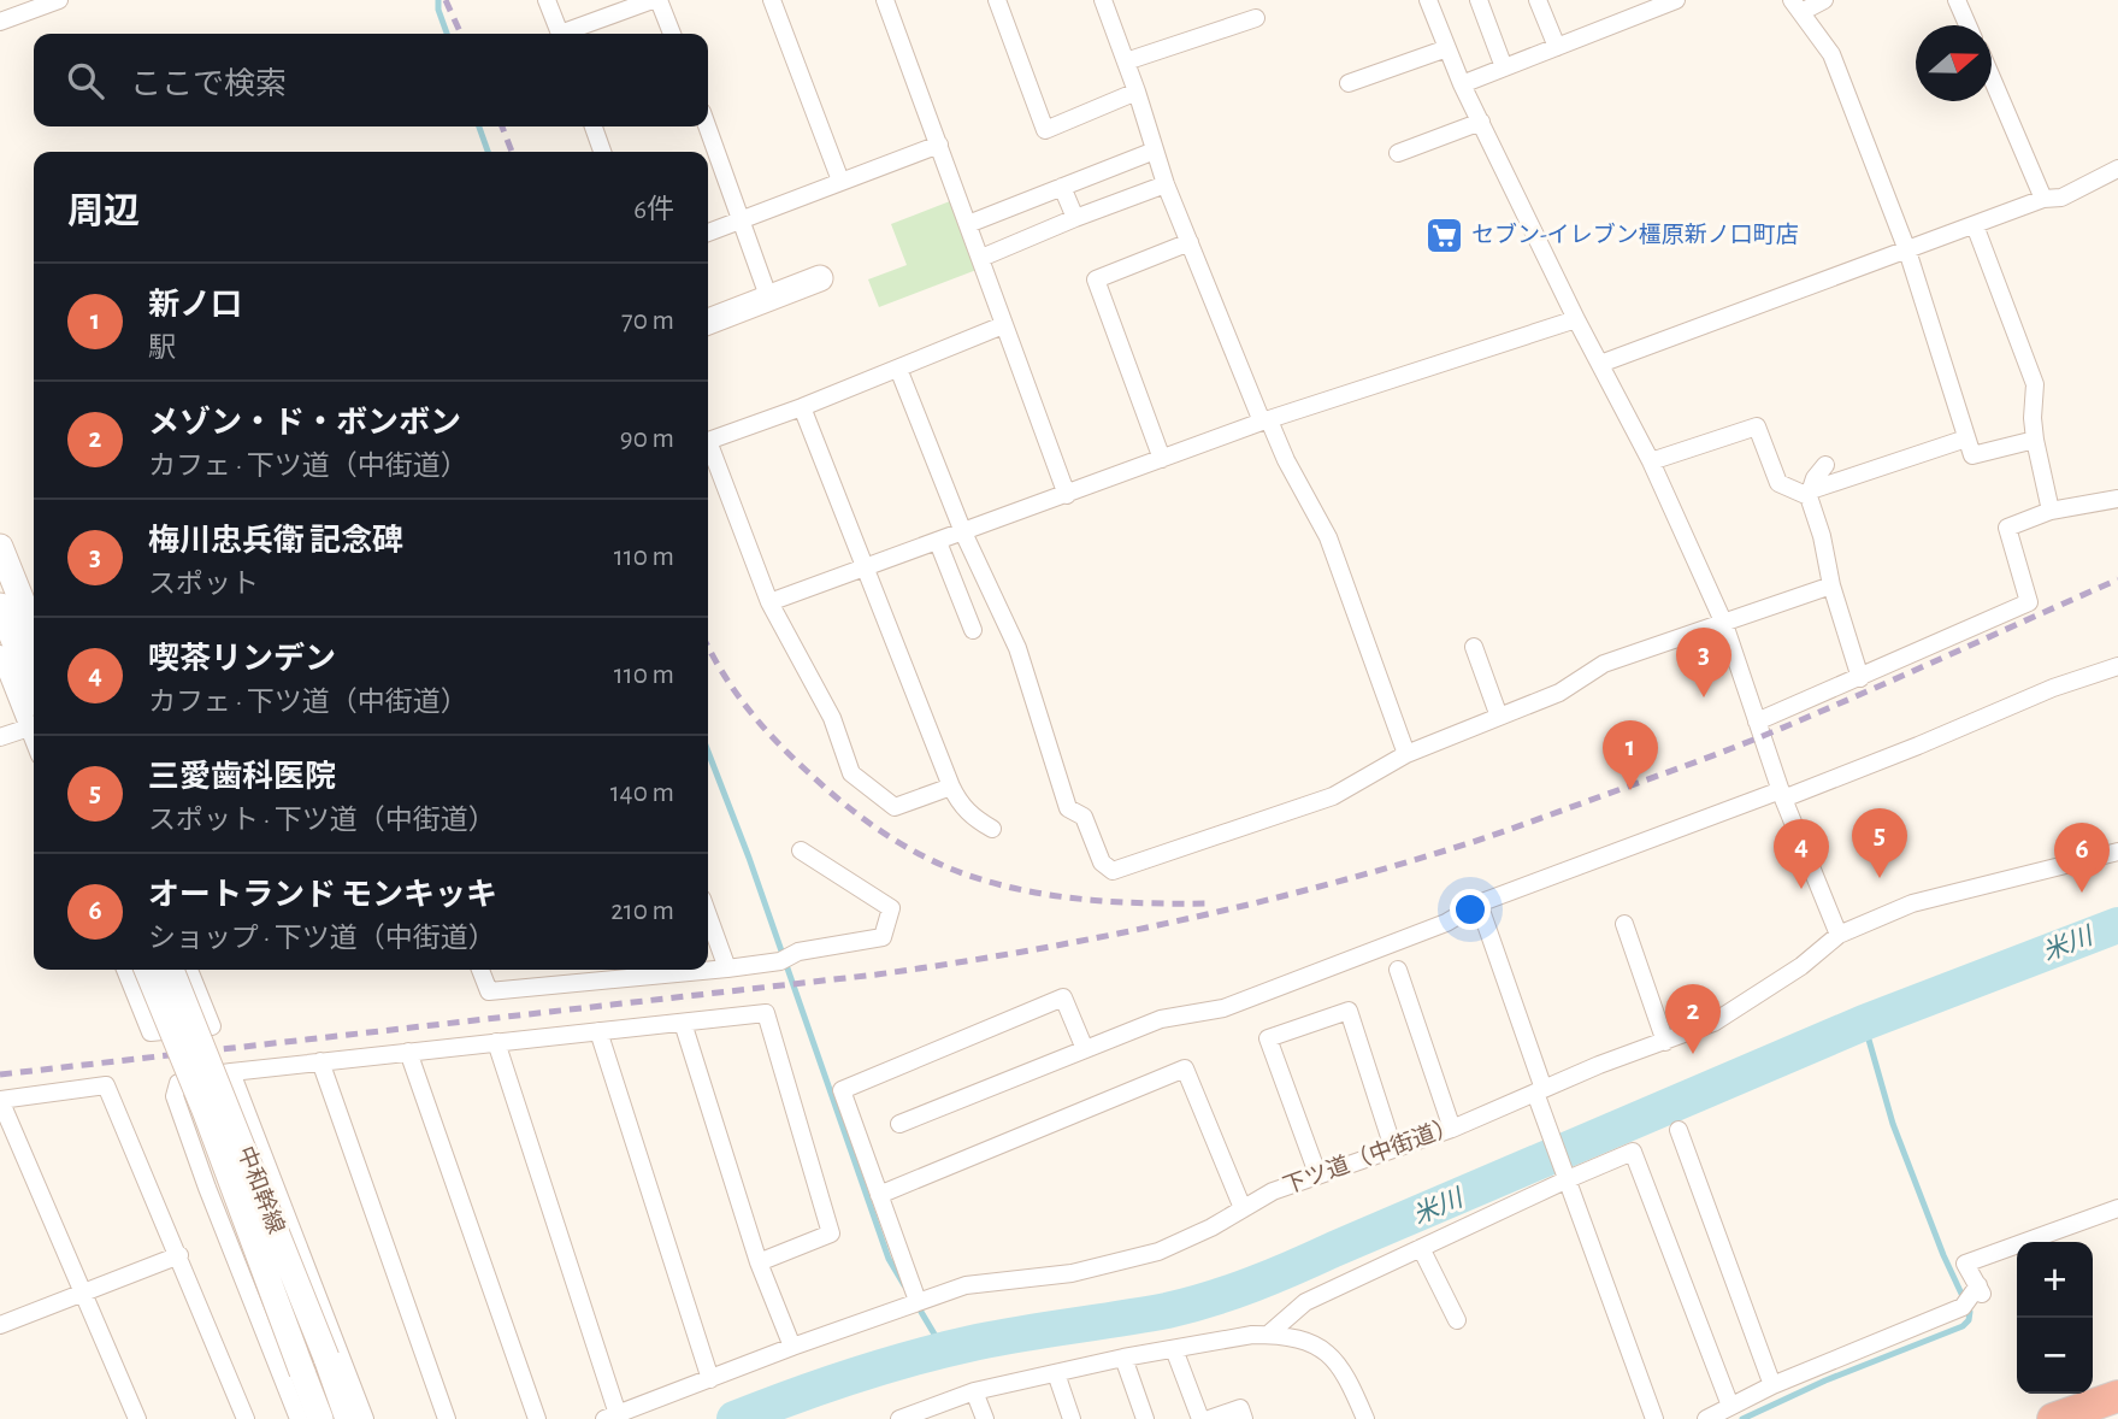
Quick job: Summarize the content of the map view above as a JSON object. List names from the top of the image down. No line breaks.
{"streets":{"main road":["中和幹線"],"street":["下ツ道（中街道）"]},"water":["米川"],"places":{"supermarket":["セブン-イレブン橿原新ノ口町店"]},"north":"right","page":{"search":"ここで検索","heading":["周辺","6件"],"list":[{"mark":"1","name":"新ノ口","note":"駅","value":"70 m"},{"mark":"2","name":"メゾン・ド・ボンボン","note":"カフェ · 下ツ道（中街道）","value":"90 m"},{"mark":"3","name":"梅川忠兵衛 記念碑","note":"スポット","value":"110 m"},{"mark":"4","name":"喫茶リンデン","note":"カフェ · 下ツ道（中街道）","value":"110 m"},{"mark":"5","name":"三愛歯科医院","note":"スポット · 下ツ道（中街道）","value":"140 m"},{"mark":"6","name":"オートランド モンキッキ","note":"ショップ · 下ツ道（中街道）","value":"210 m"}],"pins":["3","1","5","4","6","2"],"map_buttons":["+","−"]}}
